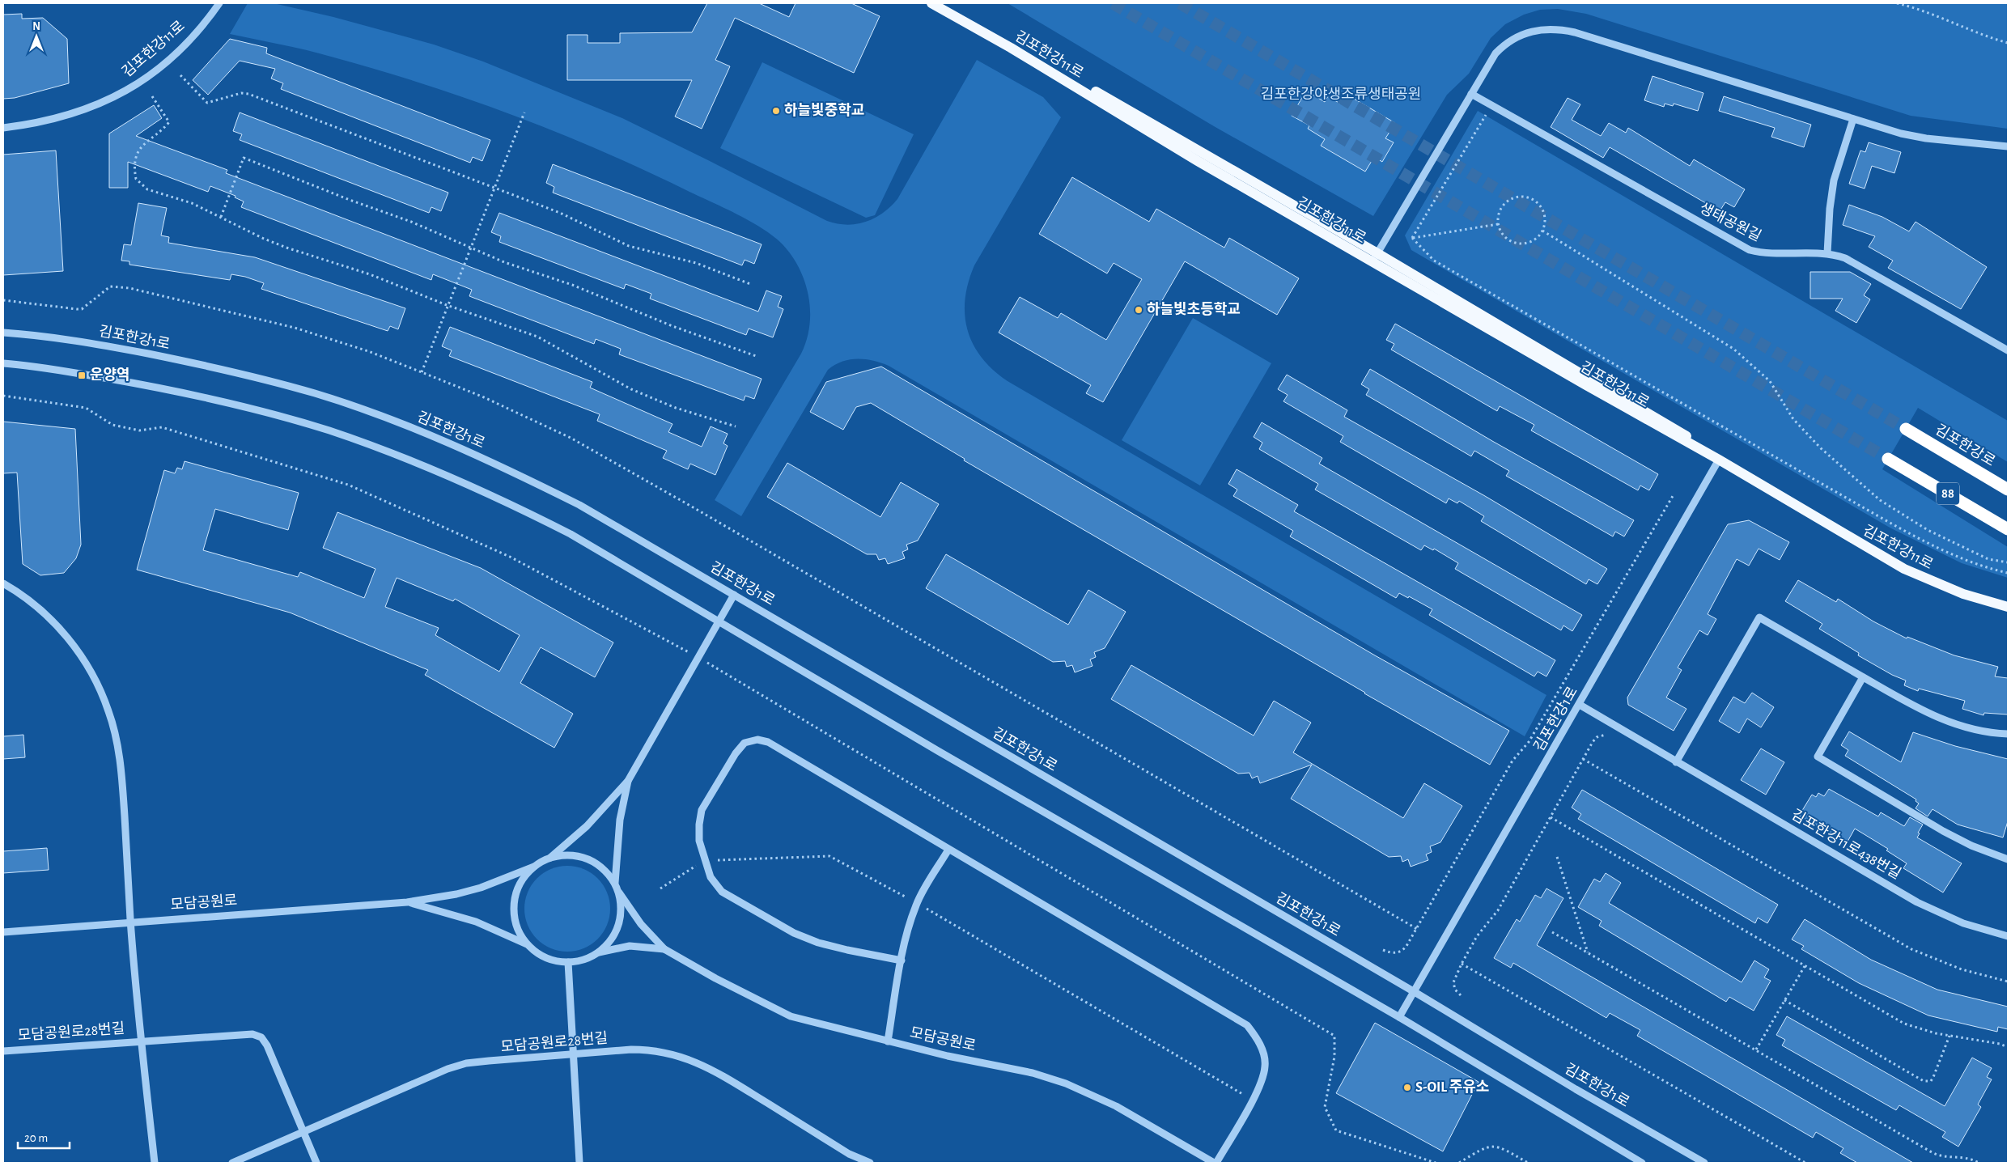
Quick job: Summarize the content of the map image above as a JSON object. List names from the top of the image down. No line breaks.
{"streets":{"highway":["김포한강로","88"],"main road":["김포한강11로"],"street":["생태공원길","김포한강1로","김포한강11로438번길","모담공원로","모담공원로28번길"]},"crossings":[["김포한강11로","김포한강1로"],["김포한강1로","김포한강11로438번길"]],"parks":["김포한강야생조류생태공원"],"places":{"other":["하늘빛중학교","하늘빛초등학교","S-OIL 주유소"],"transit":["운양역"]},"scale_bar":"20 m","north":"top"}
